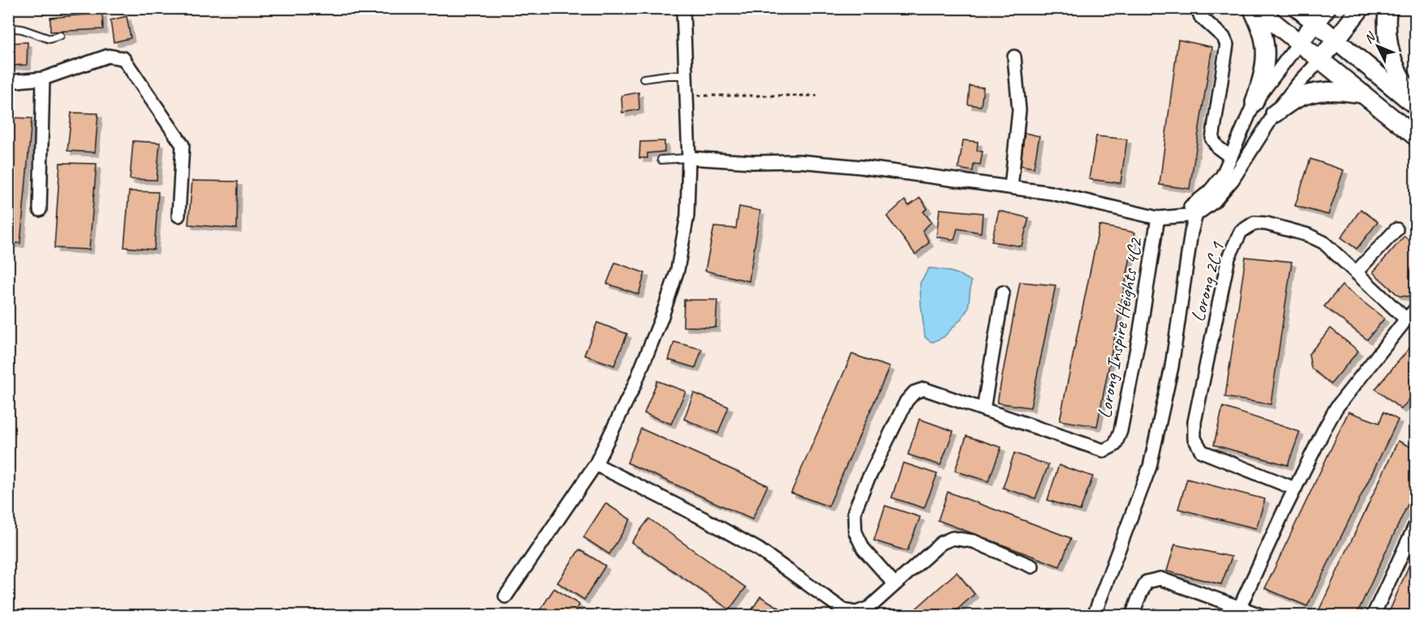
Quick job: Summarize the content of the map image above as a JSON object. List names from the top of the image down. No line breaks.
{"streets":{"street":["Lorong 2C 1","Lorong Inspire Heights 4C2"]},"north":"top left"}
